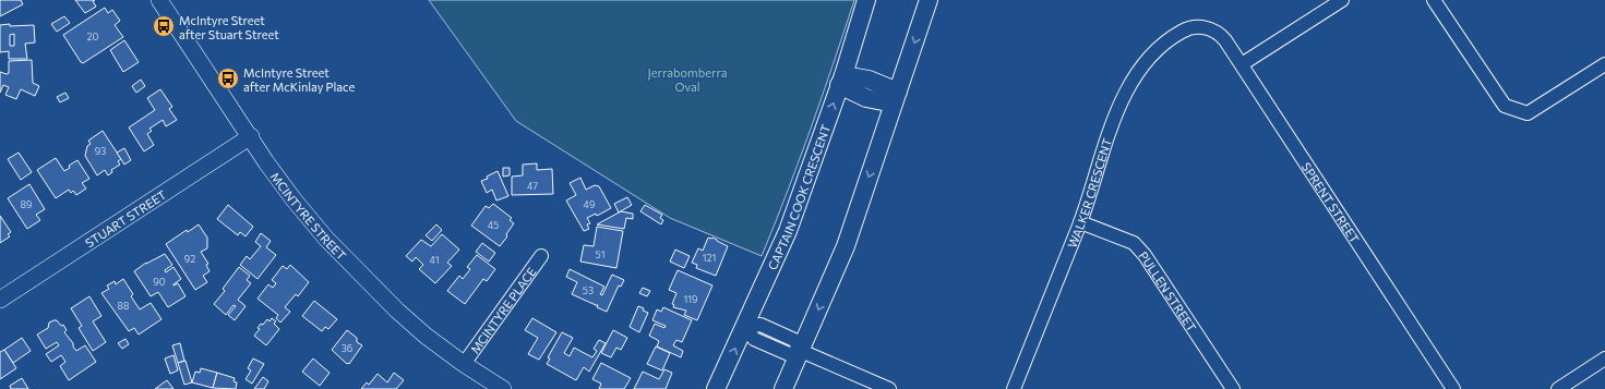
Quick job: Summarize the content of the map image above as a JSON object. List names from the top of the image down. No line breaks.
{"streets":{"main road":["CAPTAIN COOK CRESCENT"],"street":["WALKER CRESCENT","SPRENT STREET","MCINTYRE STREET","STUART STREET","PULLEN STREET","MCINTYRE PLACE"]},"crossings":[["WALKER CRESCENT","SPRENT STREET"],["WALKER CRESCENT","PULLEN STREET"],["MCINTYRE STREET","STUART STREET"],["MCINTYRE STREET","MCINTYRE PLACE"]],"parks":["Jerrabomberra Oval"],"places":{"bus stop":["McIntyre Street after Stuart Street","McIntyre Street after McKinlay Place"]},"house_numbers":["20","93","47","89","49","45","51","121","92","41","90","53","119","88","36"]}
